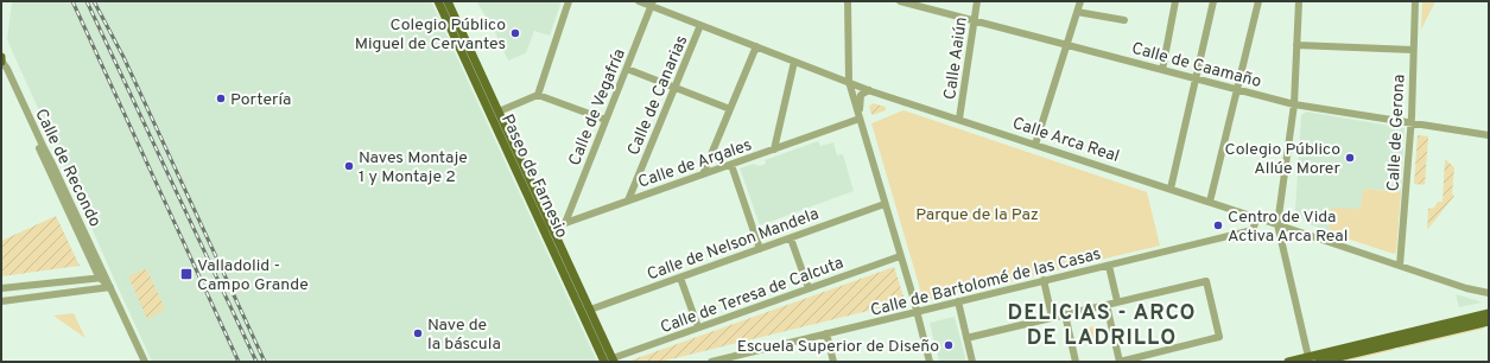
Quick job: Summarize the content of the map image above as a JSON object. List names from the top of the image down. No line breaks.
{"streets":{"main road":["Paseo de Farnesio"],"street":["Calle Aaiún","Calle de Caamaño","Calle de Canarias","Calle de Vegafría","Calle de Gerona","Calle Arca Real","Calle de Argales","Calle de Recondo","Calle de Nelson Mandela","Calle de Bartolomé de las Casas","Calle de Teresa de Calcuta"]},"crossings":[["Calle Aaiún","Calle de Caamaño"],["Calle Aaiún","Calle Arca Real"],["Calle de Caamaño","Calle de Gerona"],["Calle de Canarias","Calle Arca Real"],["Calle de Canarias","Calle de Argales"],["Calle de Vegafría","Calle Arca Real"],["Calle de Vegafría","Calle de Argales"],["Calle de Gerona","Calle Arca Real"],["Calle Arca Real","Calle de Bartolomé de las Casas"],["Calle de Argales","Paseo de Farnesio"],["Paseo de Farnesio","Calle de Nelson Mandela"],["Paseo de Farnesio","Calle de Teresa de Calcuta"]],"districts":["DELICIAS - ARCO DE LADRILLO"],"parks":["Parque de la Paz"],"places":{"other":["Colegio Público Miguel de Cervantes","Portería","Colegio Público Allúe Morer","Naves Montaje 1 y Montaje 2","Centro de Vida Activa Arca Real","Nave de la báscula","Escuela Superior de Diseño"],"transit":["Valladolid - Campo Grande"]}}
